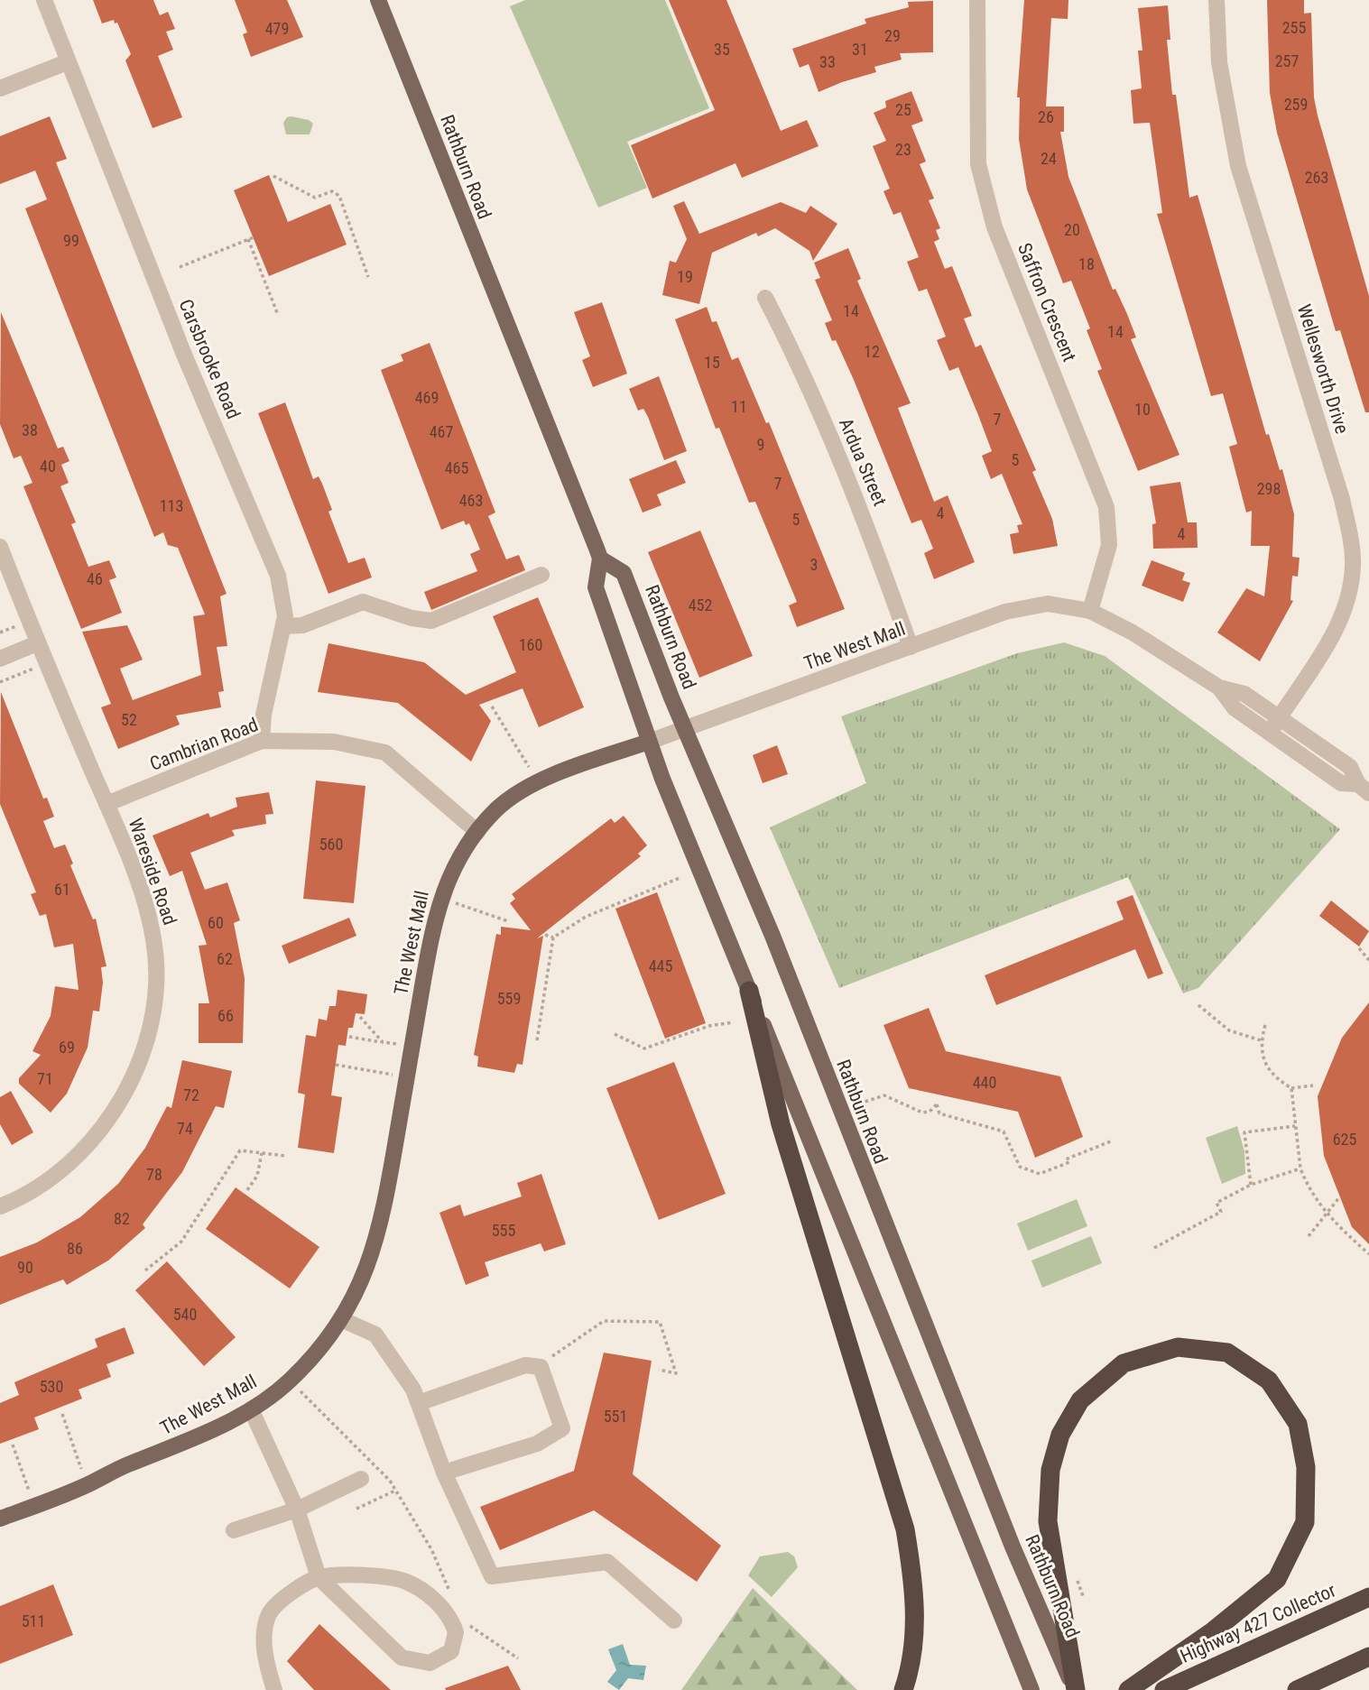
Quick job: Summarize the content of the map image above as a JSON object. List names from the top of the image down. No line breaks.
{"streets":{"highway":["Highway 427 Collector"],"main road":["Rathburn Road","The West Mall"],"street":["Saffron Crescent","Carsbrooke Road","Wellesworth Drive","Ardua Street","Cambrian Road","Wareside Road"]},"crossings":[["Rathburn Road","The West Mall"],["Saffron Crescent","The West Mall"],["Carsbrooke Road","Cambrian Road"],["Wellesworth Drive","The West Mall"],["Ardua Street","The West Mall"],["The West Mall","Cambrian Road"],["Cambrian Road","Wareside Road"]],"house_numbers":["255","479","29","35","31","257","33","259","25","26","23","24","263","20","99","18","19","14","14","12","15","469","11","10","7","38","467","9","5","40","465","7","298","463","113","4","5","4","3","46","452","160","52","560","61","60","62","445","559","66","69","71","440","72","74","625","78","82","555","86","90","540","530","551","511"]}
